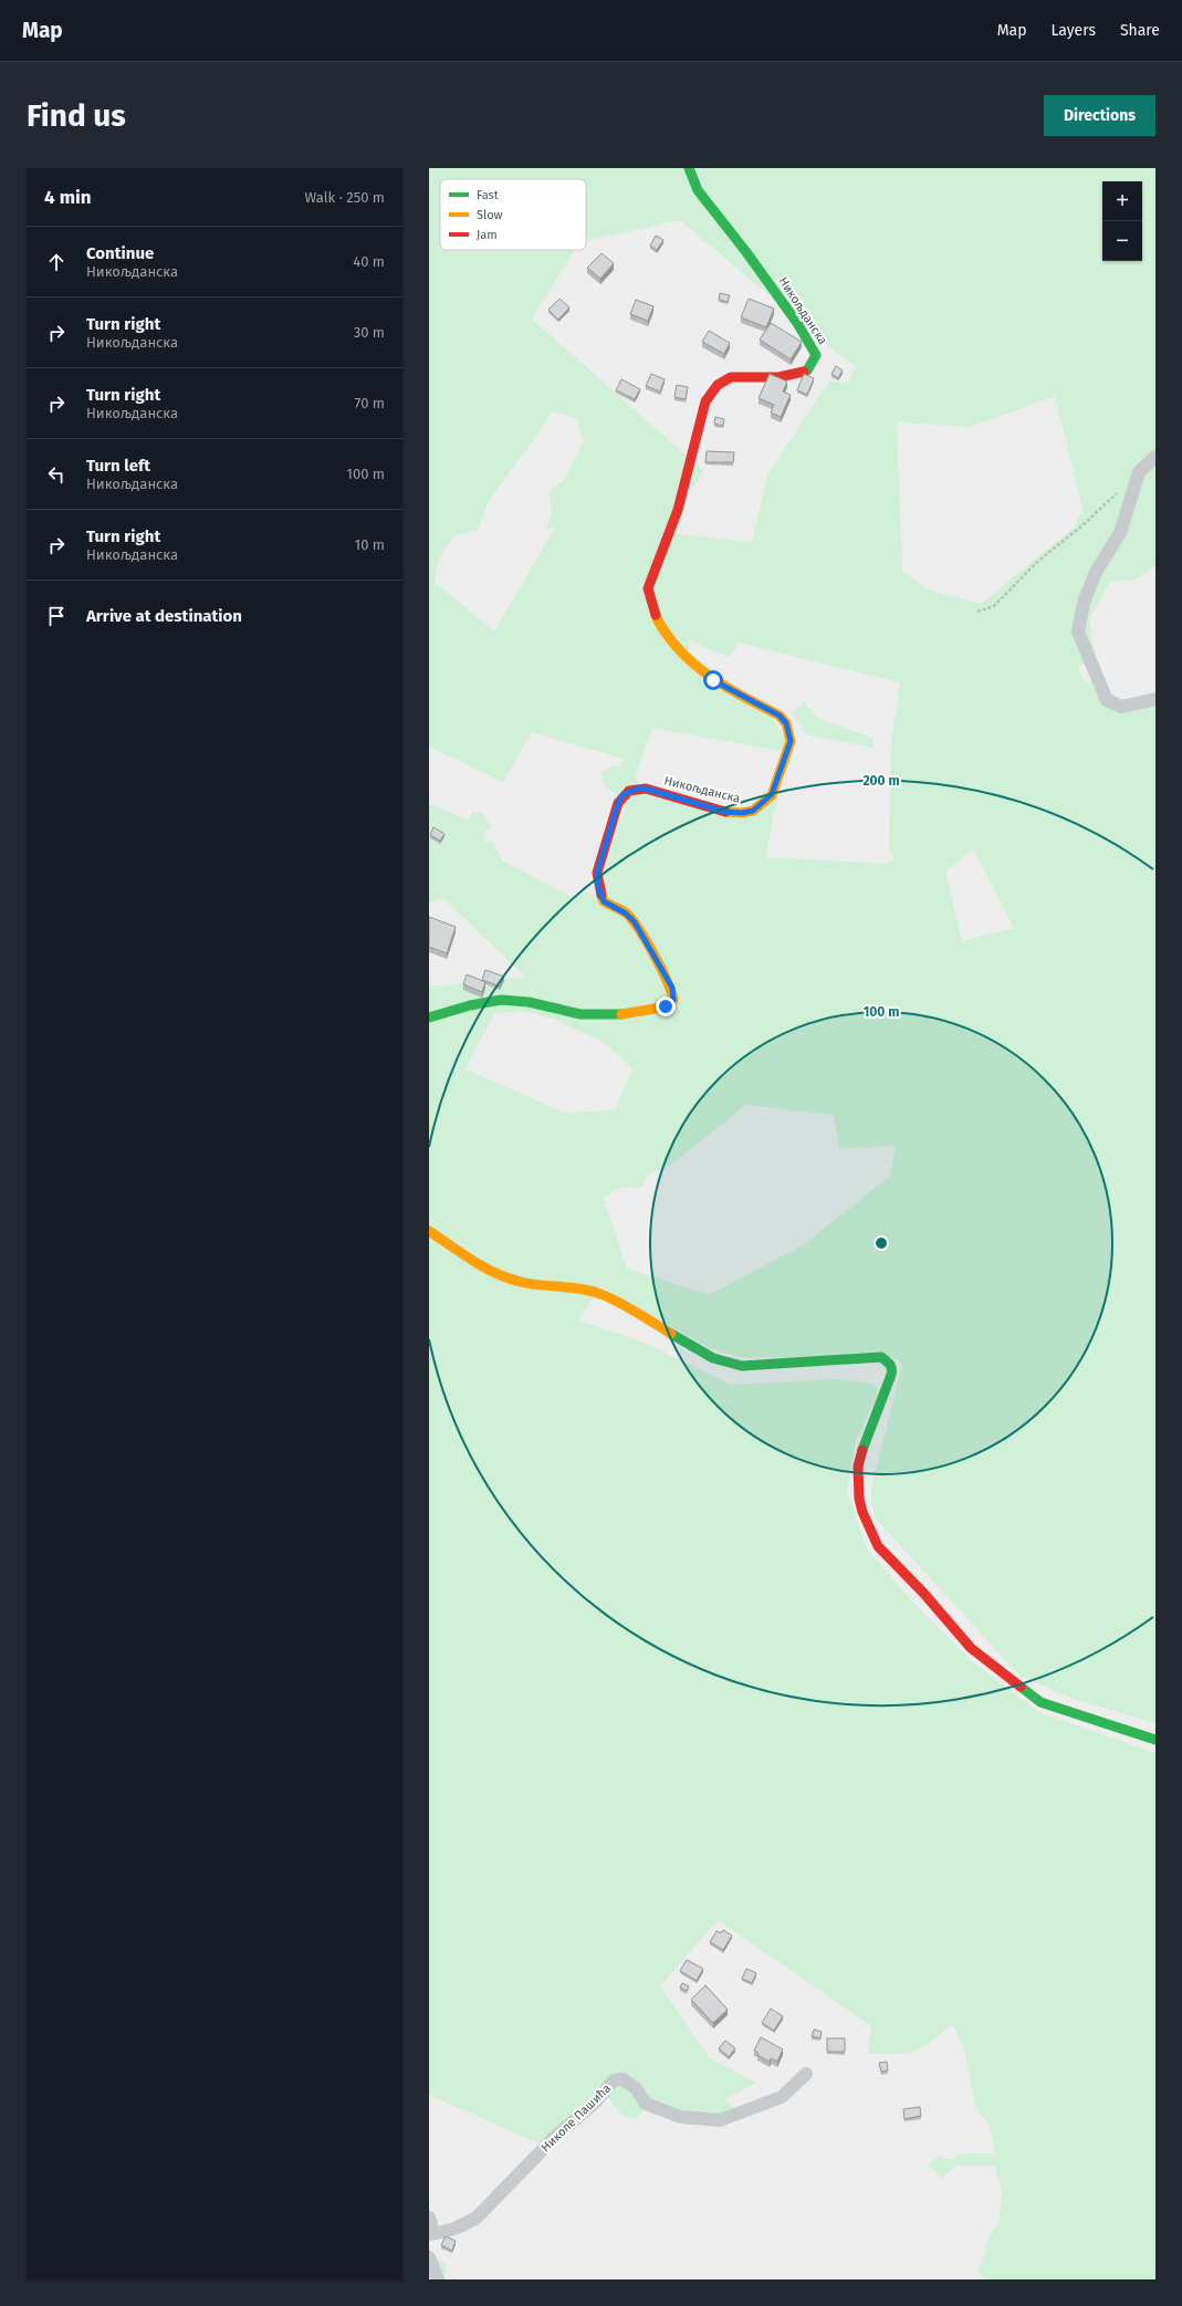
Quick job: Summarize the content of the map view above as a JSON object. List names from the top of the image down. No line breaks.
{"streets":{"street":["Никољданска","Николе Пашића"]},"legend":["Fast","Slow","Jam"],"page":{"header":"Map","nav":["Map","Layers","Share"],"buttons":"Directions","title":"Find us","heading":["4 min","Walk · 250 m"],"map_buttons":["+","−"],"list":[["Continue","Никољданска","40 m"],["Turn right","Никољданска","30 m"],["Turn right","Никољданска","70 m"],["Turn left","Никољданска","100 m"],["Turn right","Никољданска","10 m"],"Arrive at destination"]},"rings":["200 m","100 m"]}
